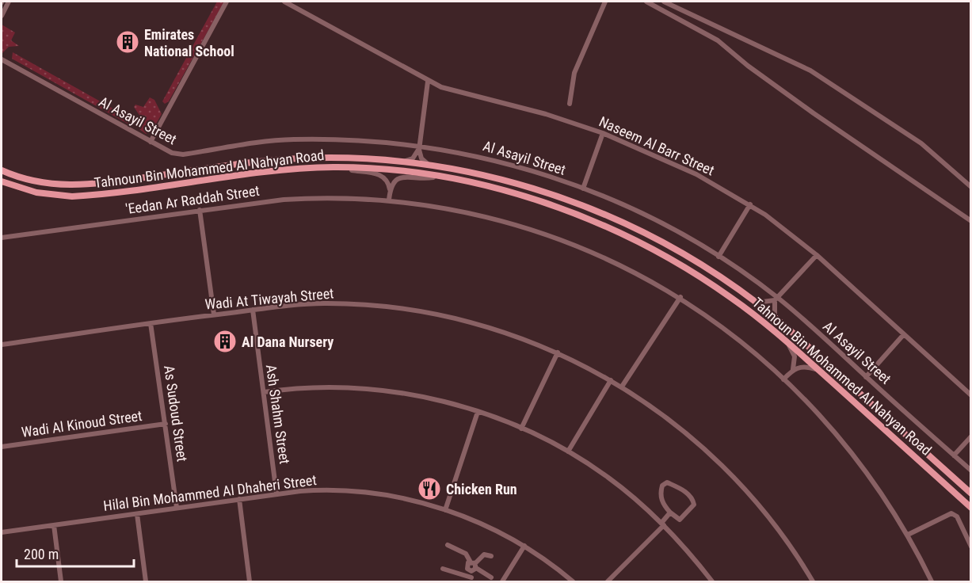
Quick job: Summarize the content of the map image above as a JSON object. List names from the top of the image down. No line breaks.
{"streets":{"main road":["Tahnoun Bin Mohammed Al Nahyan Road"],"street":["Al Asayil Street","Naseem Al Barr Street","'Eedan Ar Raddah Street","Wadi At Tiwayah Street","As Sudoud Street","Ash Shahm Street","Wadi Al Kinoud Street","Hilal Bin Mohammed Al Dhaheri Street"]},"crossings":[["Wadi At Tiwayah Street","As Sudoud Street"],["Wadi At Tiwayah Street","Ash Shahm Street"],["As Sudoud Street","Wadi Al Kinoud Street"],["As Sudoud Street","Hilal Bin Mohammed Al Dhaheri Street"],["Ash Shahm Street","Hilal Bin Mohammed Al Dhaheri Street"]],"places":{"building":["Emirates National School","Al Dana Nursery"],"restaurant":["Chicken Run"]},"scale_bar":"200 m"}
